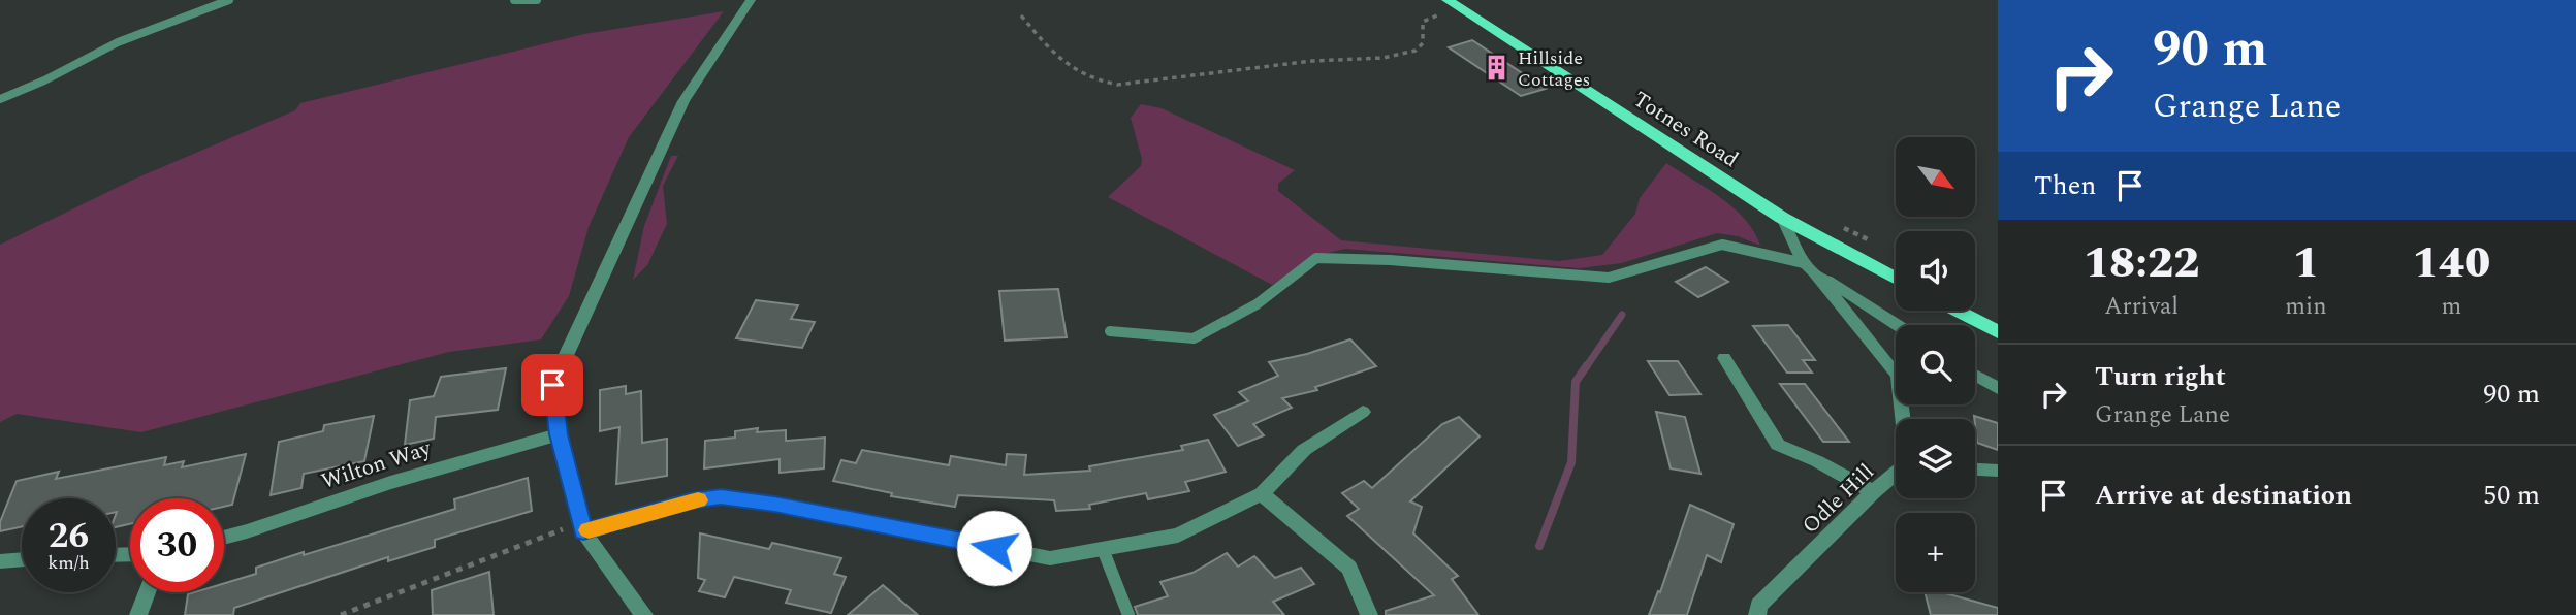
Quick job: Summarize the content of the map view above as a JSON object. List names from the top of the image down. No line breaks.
{"streets":{"main road":["Totnes Road"],"street":["Wilton Way","Odle Hill"]},"crossings":[["Totnes Road","Odle Hill"]],"places":{"building":["Hillside Cottages"]},"north":"bottom right","page":{"turn":["90 m","Grange Lane"],"map_buttons":"+","then":"Then","eta":["18:22","Arrival","1","min","140","m"],"list":[{"name":"Turn right","note":"Grange Lane","value":"90 m"},{"name":"Arrive at destination","value":"50 m"}],"speed":"26 km/h","limit":"30"}}
